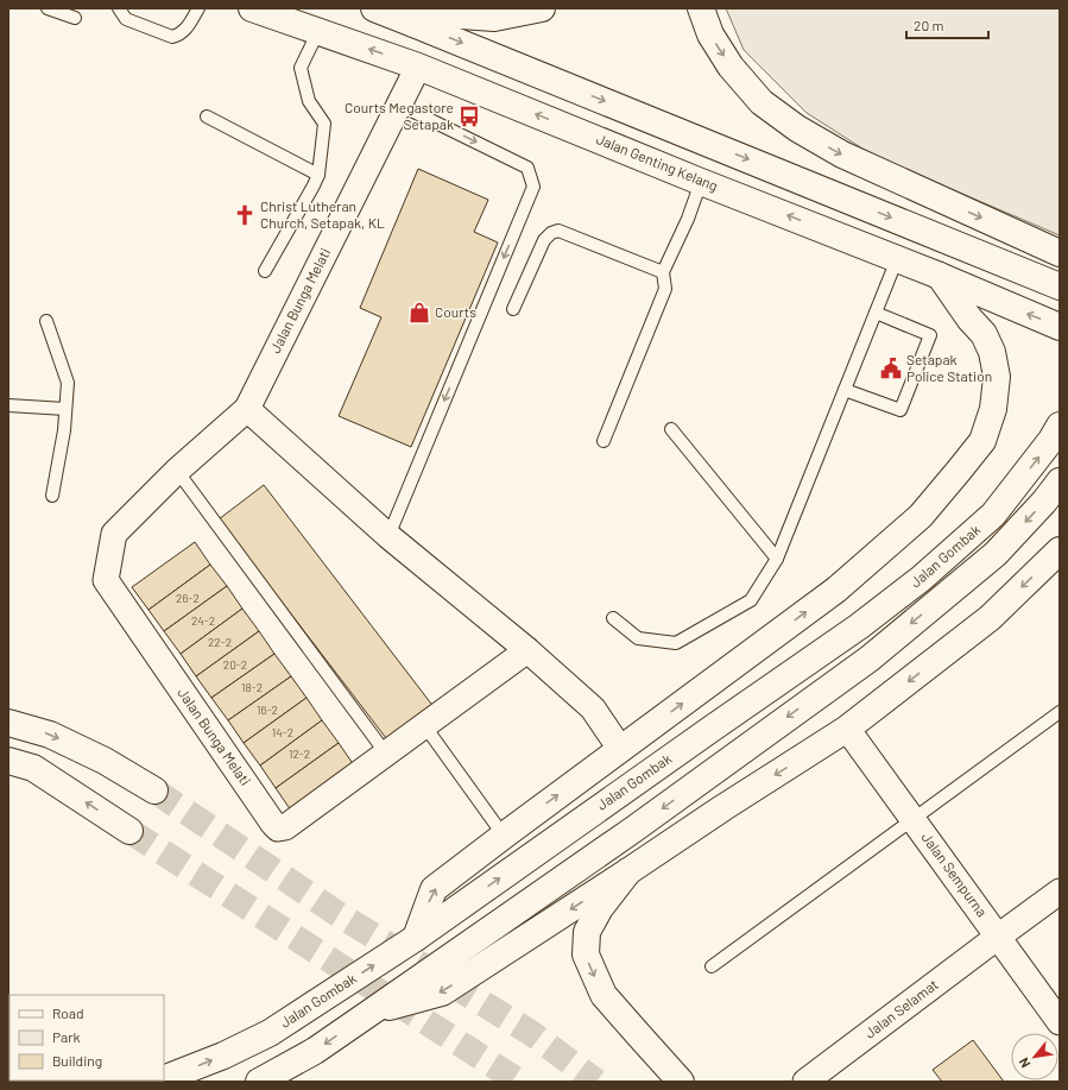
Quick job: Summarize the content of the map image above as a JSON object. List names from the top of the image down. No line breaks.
{"streets":{"main road":["Jalan Genting Kelang","Jalan Gombak"],"street":["Jalan Bunga Melati","Jalan Sempurna","Jalan Selamat"]},"crossings":[["Jalan Genting Kelang","Jalan Bunga Melati"],["Jalan Sempurna","Jalan Selamat"]],"places":{"bus stop":["Courts Megastore Setapak"],"church":["Christ Lutheran Church, Setapak, KL"],"shop":["Courts"],"public building":["Setapak Police Station"]},"house_numbers":["26-2","24-2","22-2","20-2","18-2","16-2","14-2","12-2"],"legend":["Road","Park","Building"],"scale_bar":"20 m","north":"bottom left"}
